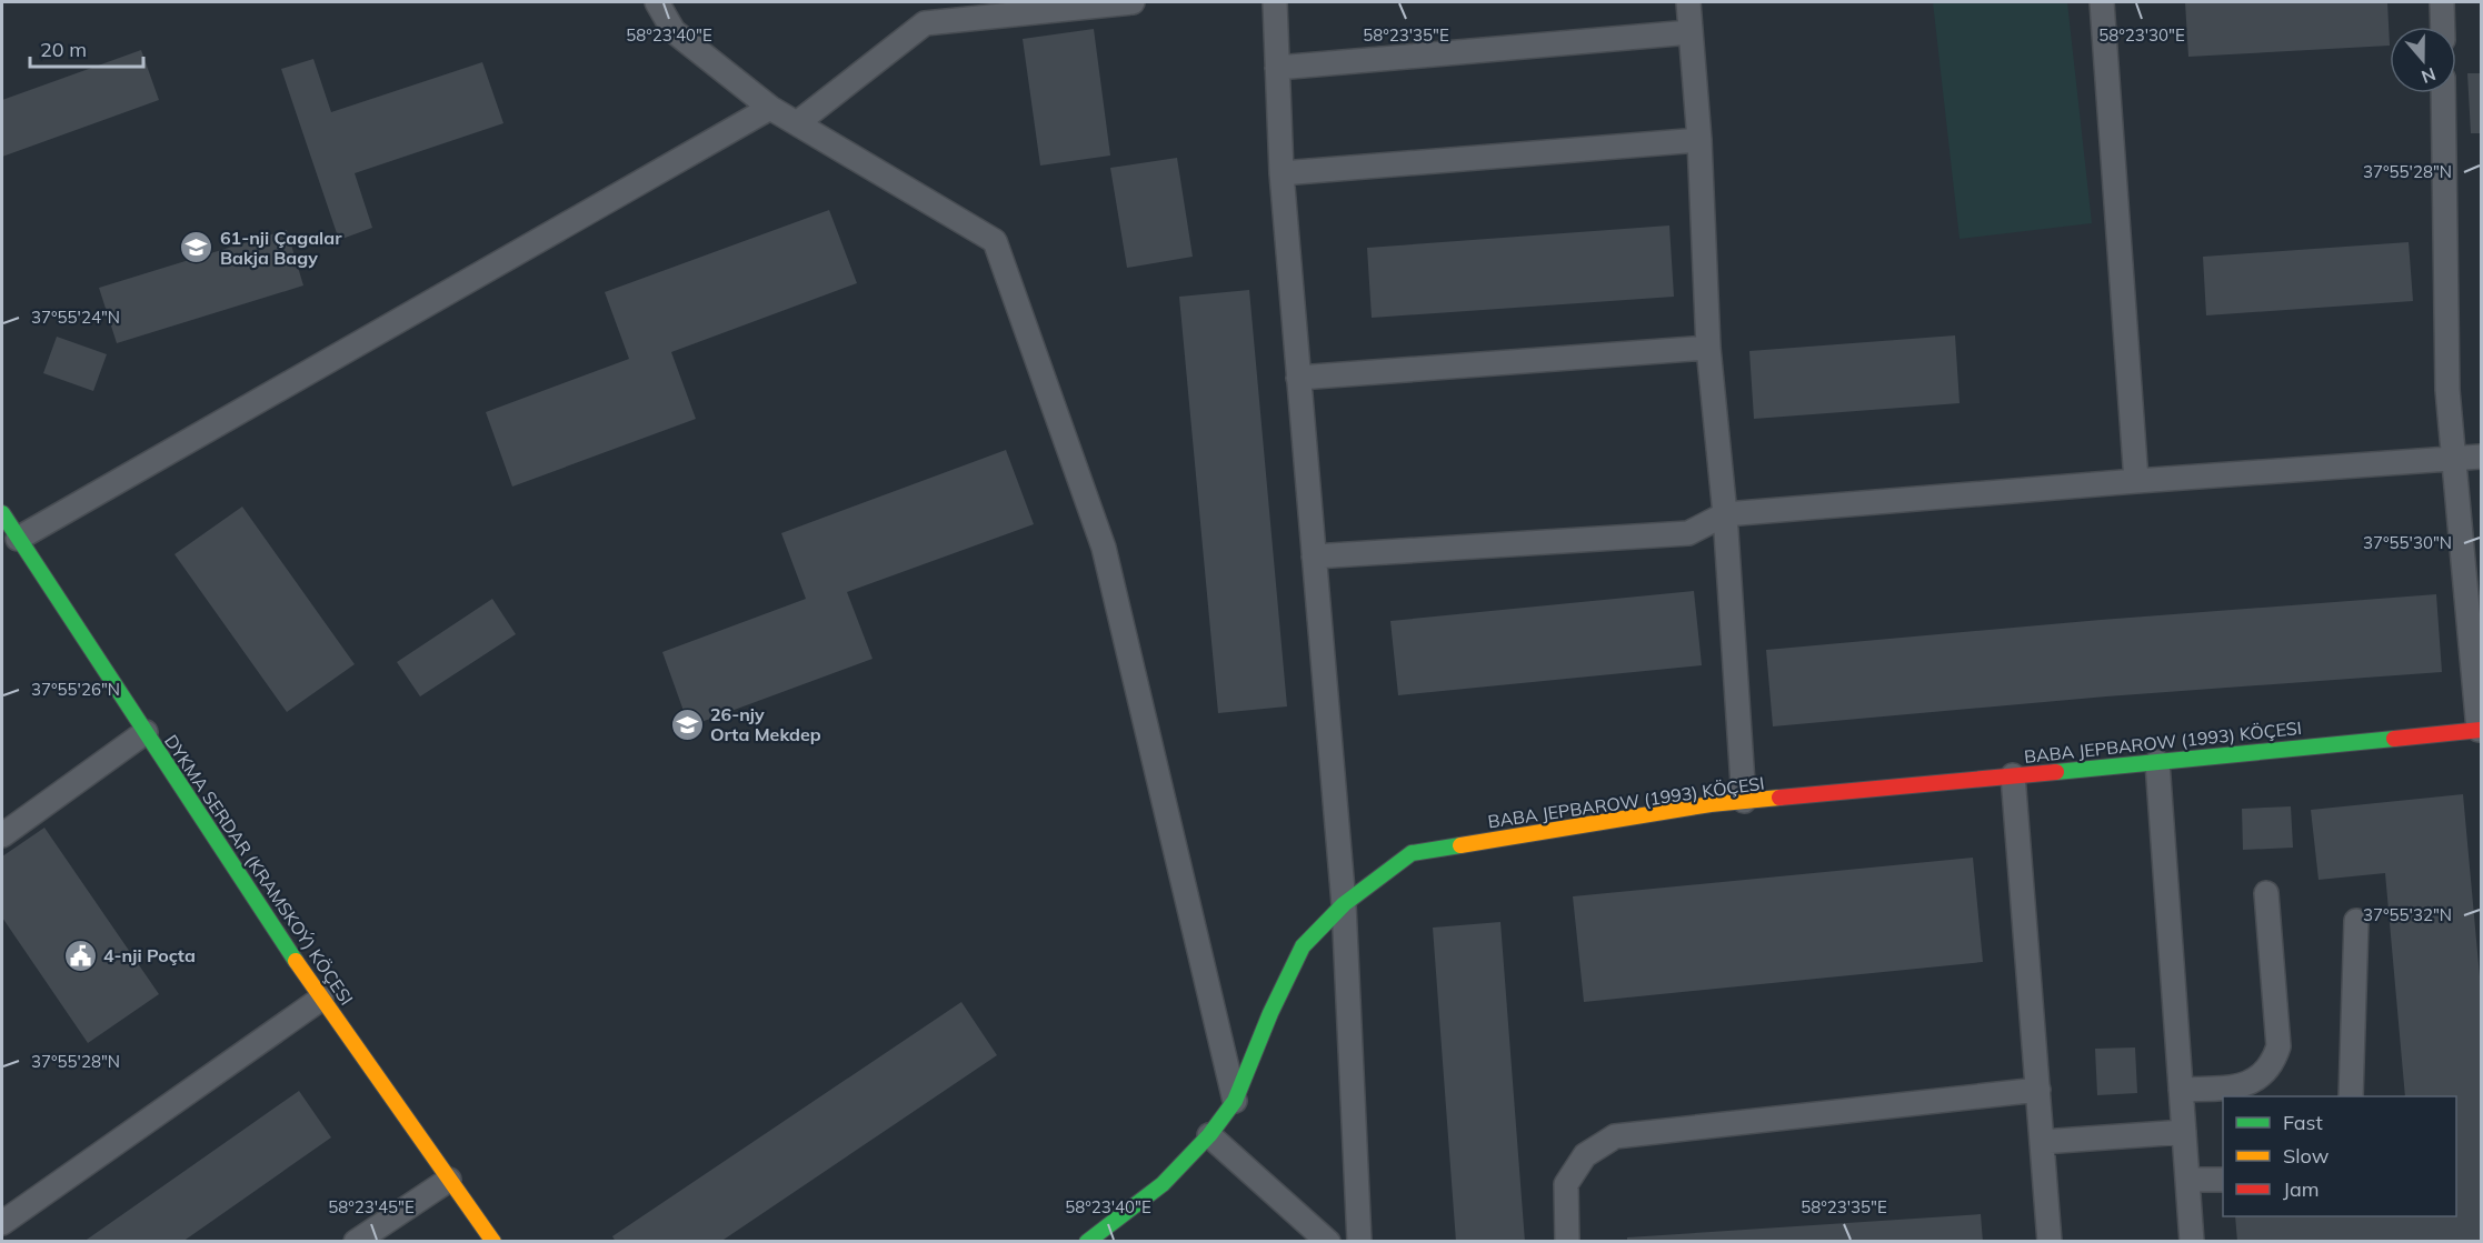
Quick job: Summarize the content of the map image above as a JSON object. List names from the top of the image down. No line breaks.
{"streets":{"street":["BABA JEPBAROW (1993) KÖÇESI","DYKMA SERDAR (KRAMSKOÝ) KÖÇESI"]},"places":{"school or university":["61-nji Çagalar Bakja Bagy","26-njy Orta Mekdep"],"public building":["4-nji Poçta"]},"legend":["Fast","Slow","Jam"],"scale_bar":"20 m","north":"bottom","coordinates":["58°23'40\"E","58°23'35\"E","58°23'30\"E","37°55'28\"N","37°55'24\"N","37°55'30\"N","37°55'26\"N","37°55'32\"N","58°23'45\"E"]}
